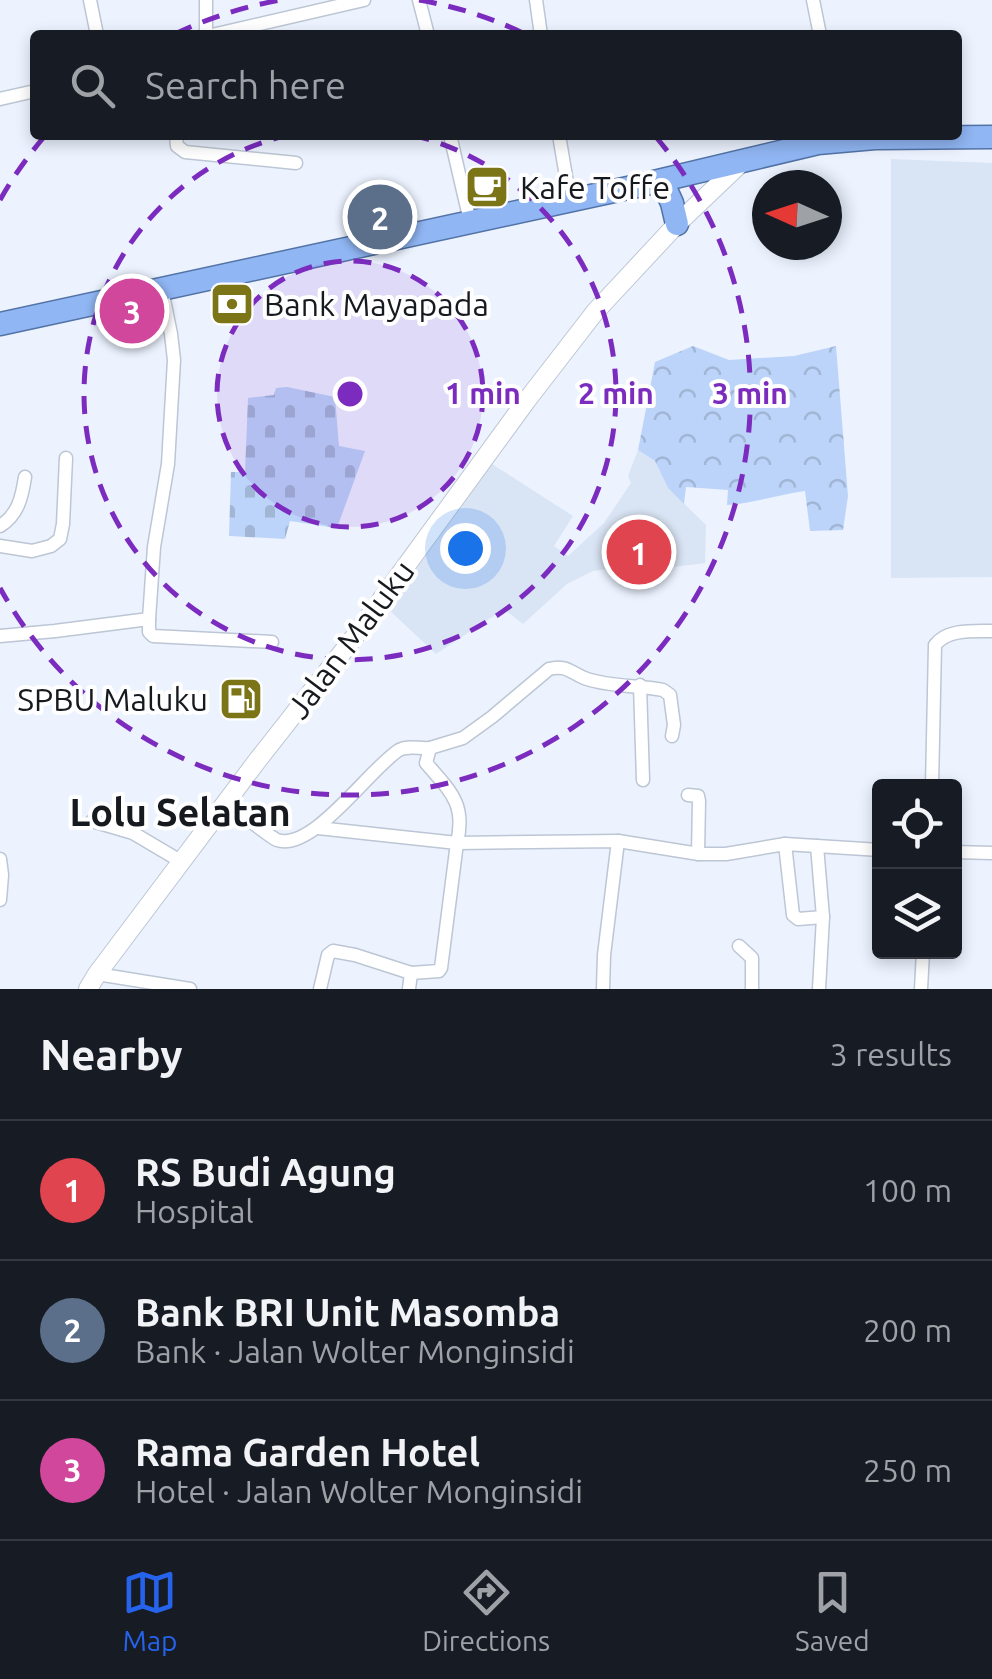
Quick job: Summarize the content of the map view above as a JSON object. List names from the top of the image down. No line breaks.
{"streets":{"main road":["Jalan Maluku"]},"districts":["Lolu Selatan"],"places":{"cafe":["Kafe Toffe"],"bank":["Bank Mayapada"],"fuel station":["SPBU Maluku"]},"north":"left","page":{"search":"Search here","pins":["2","3","1"],"heading":["Nearby","3 results"],"list":[{"mark":"1","name":"RS Budi Agung","note":"Hospital","value":"100 m"},{"mark":"2","name":"Bank BRI Unit Masomba","note":"Bank · Jalan Wolter Monginsidi","value":"200 m"},{"mark":"3","name":"Rama Garden Hotel","note":"Hotel · Jalan Wolter Monginsidi","value":"250 m"}],"nav":["Map","Directions","Saved"]},"rings":["1 min","2 min","3 min"]}
